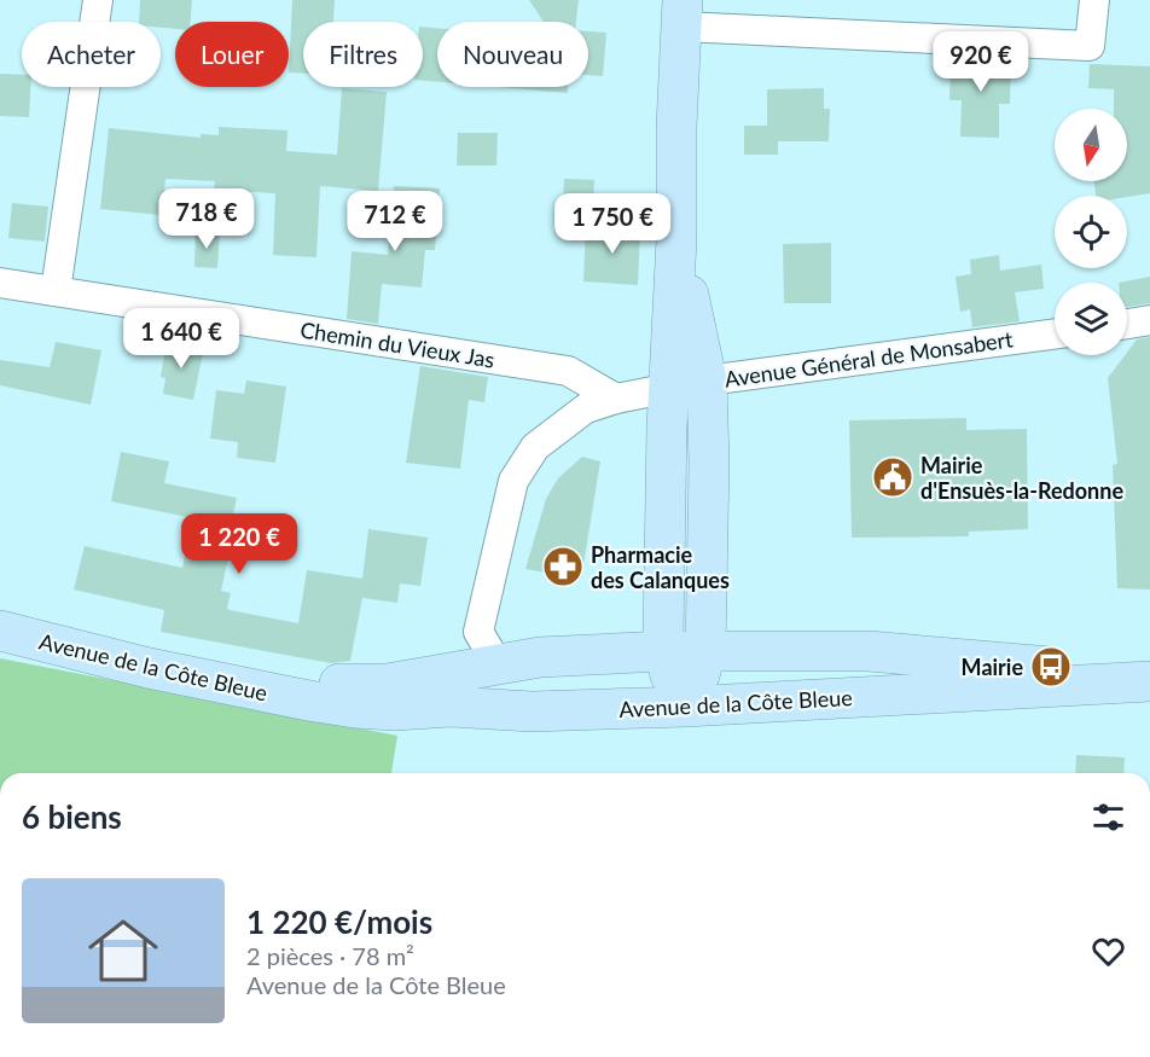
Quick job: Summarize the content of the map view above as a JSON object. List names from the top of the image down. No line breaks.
{"streets":{"main road":["Avenue de la Côte Bleue"],"street":["Chemin du Vieux Jas","Avenue Général de Monsabert"]},"crossings":[["Chemin du Vieux Jas","Avenue Général de Monsabert"],["Avenue Général de Monsabert","Avenue de la Côte Bleue"]],"places":{"public building":["Mairie d'Ensuès-la-Redonne"],"pharmacy":["Pharmacie des Calanques"],"bus stop":["Mairie"]},"north":"bottom","page":{"chip":["Acheter","Louer","Filtres","Nouveau"],"price":["920 €","718 €","712 €","1 750 €","1 640 €","1 220 €"],"heading":"6 biens","list":[{"name":"1 220 €/mois","note":"2 pièces · 78 m² · Avenue de la Côte Bleue"}]}}
